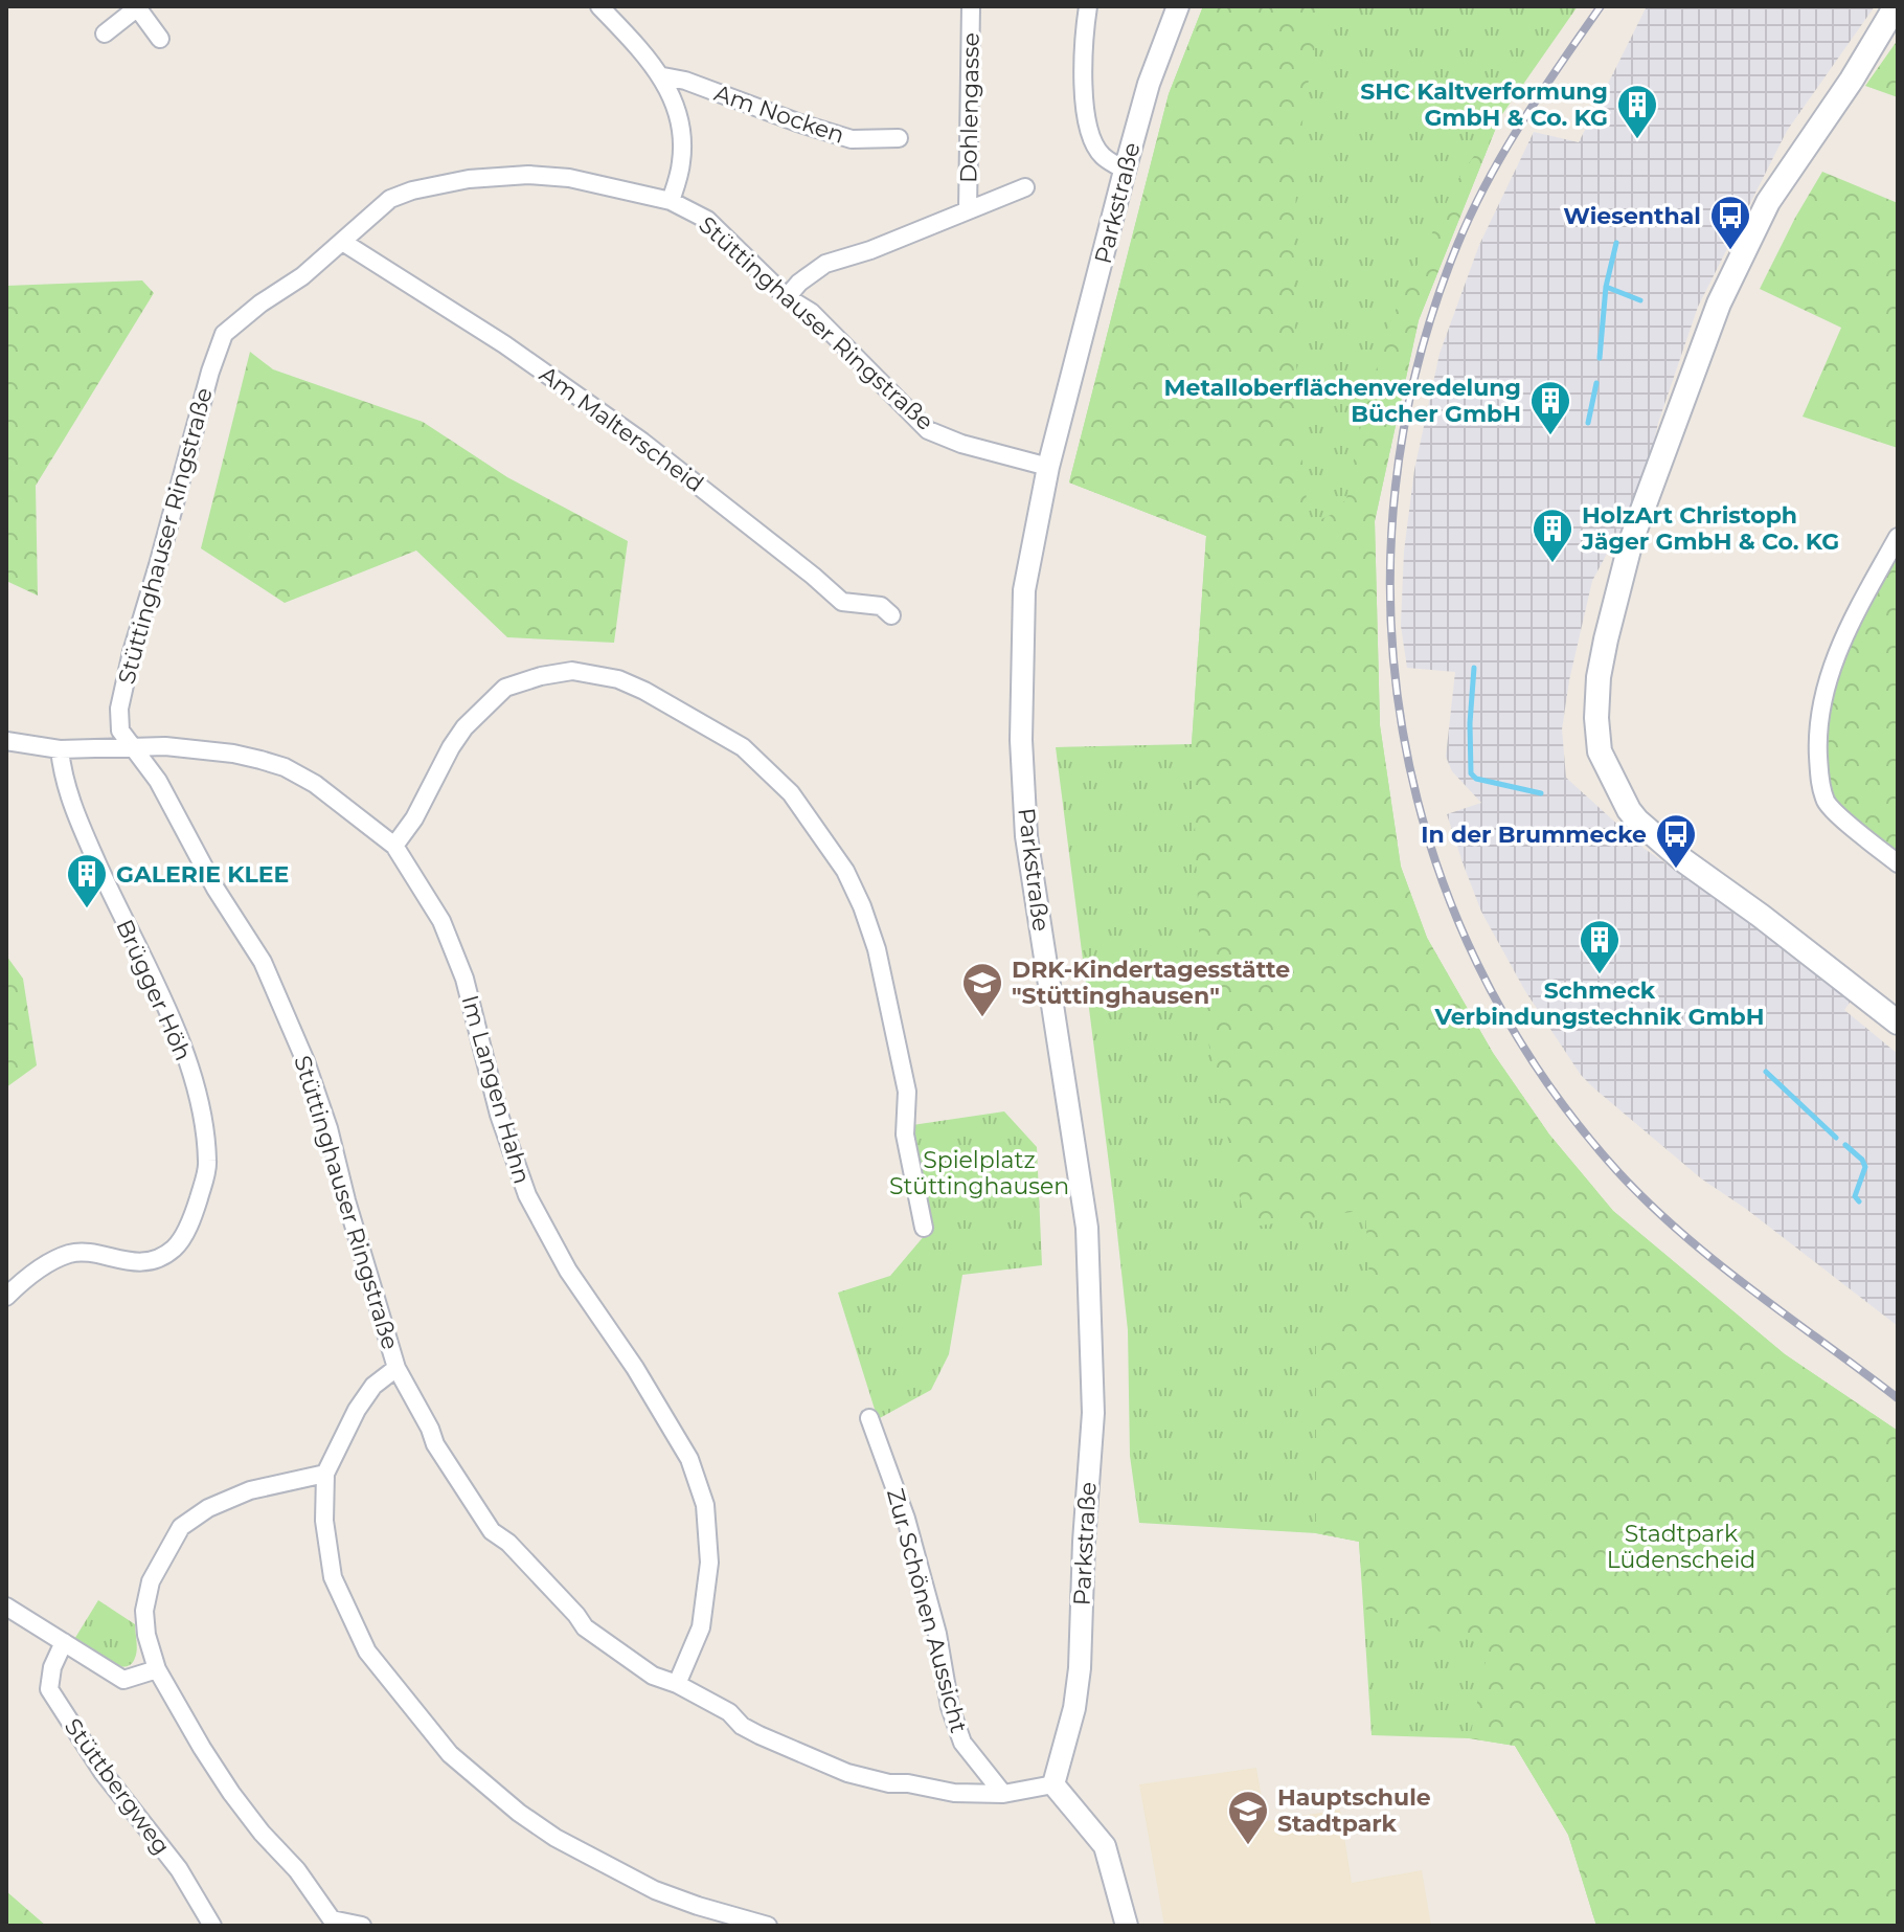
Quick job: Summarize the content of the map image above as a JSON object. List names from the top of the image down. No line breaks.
{"streets":{"street":["Dohlengasse","Am Nocken","Parkstraße","Stüttinghauser Ringstraße","Am Malterscheid","Brügger Höh","Im Langen Hahn","Zur Schönen Aussicht","Stüttbergweg"]},"crossings":[["Dohlengasse","Stüttinghauser Ringstraße"],["Parkstraße","Stüttinghauser Ringstraße"],["Stüttinghauser Ringstraße","Am Malterscheid"],["Stüttinghauser Ringstraße","Im Langen Hahn"],["Stüttinghauser Ringstraße","Zur Schönen Aussicht"],["Brügger Höh","Im Langen Hahn"]],"parks":["Spielplatz Stüttinghausen","Stadtpark Lüdenscheid"],"places":{"building":["SHC Kaltverformung GmbH & Co. KG","Metalloberflächenveredelung Bücher GmbH","HolzArt Christoph Jäger GmbH & Co. KG","GALERIE KLEE","Schmeck Verbindungstechnik GmbH"],"bus stop":["Wiesenthal","In der Brummecke"],"school or university":["DRK-Kindertagesstätte \"Stüttinghausen\"","Hauptschule Stadtpark"]}}
